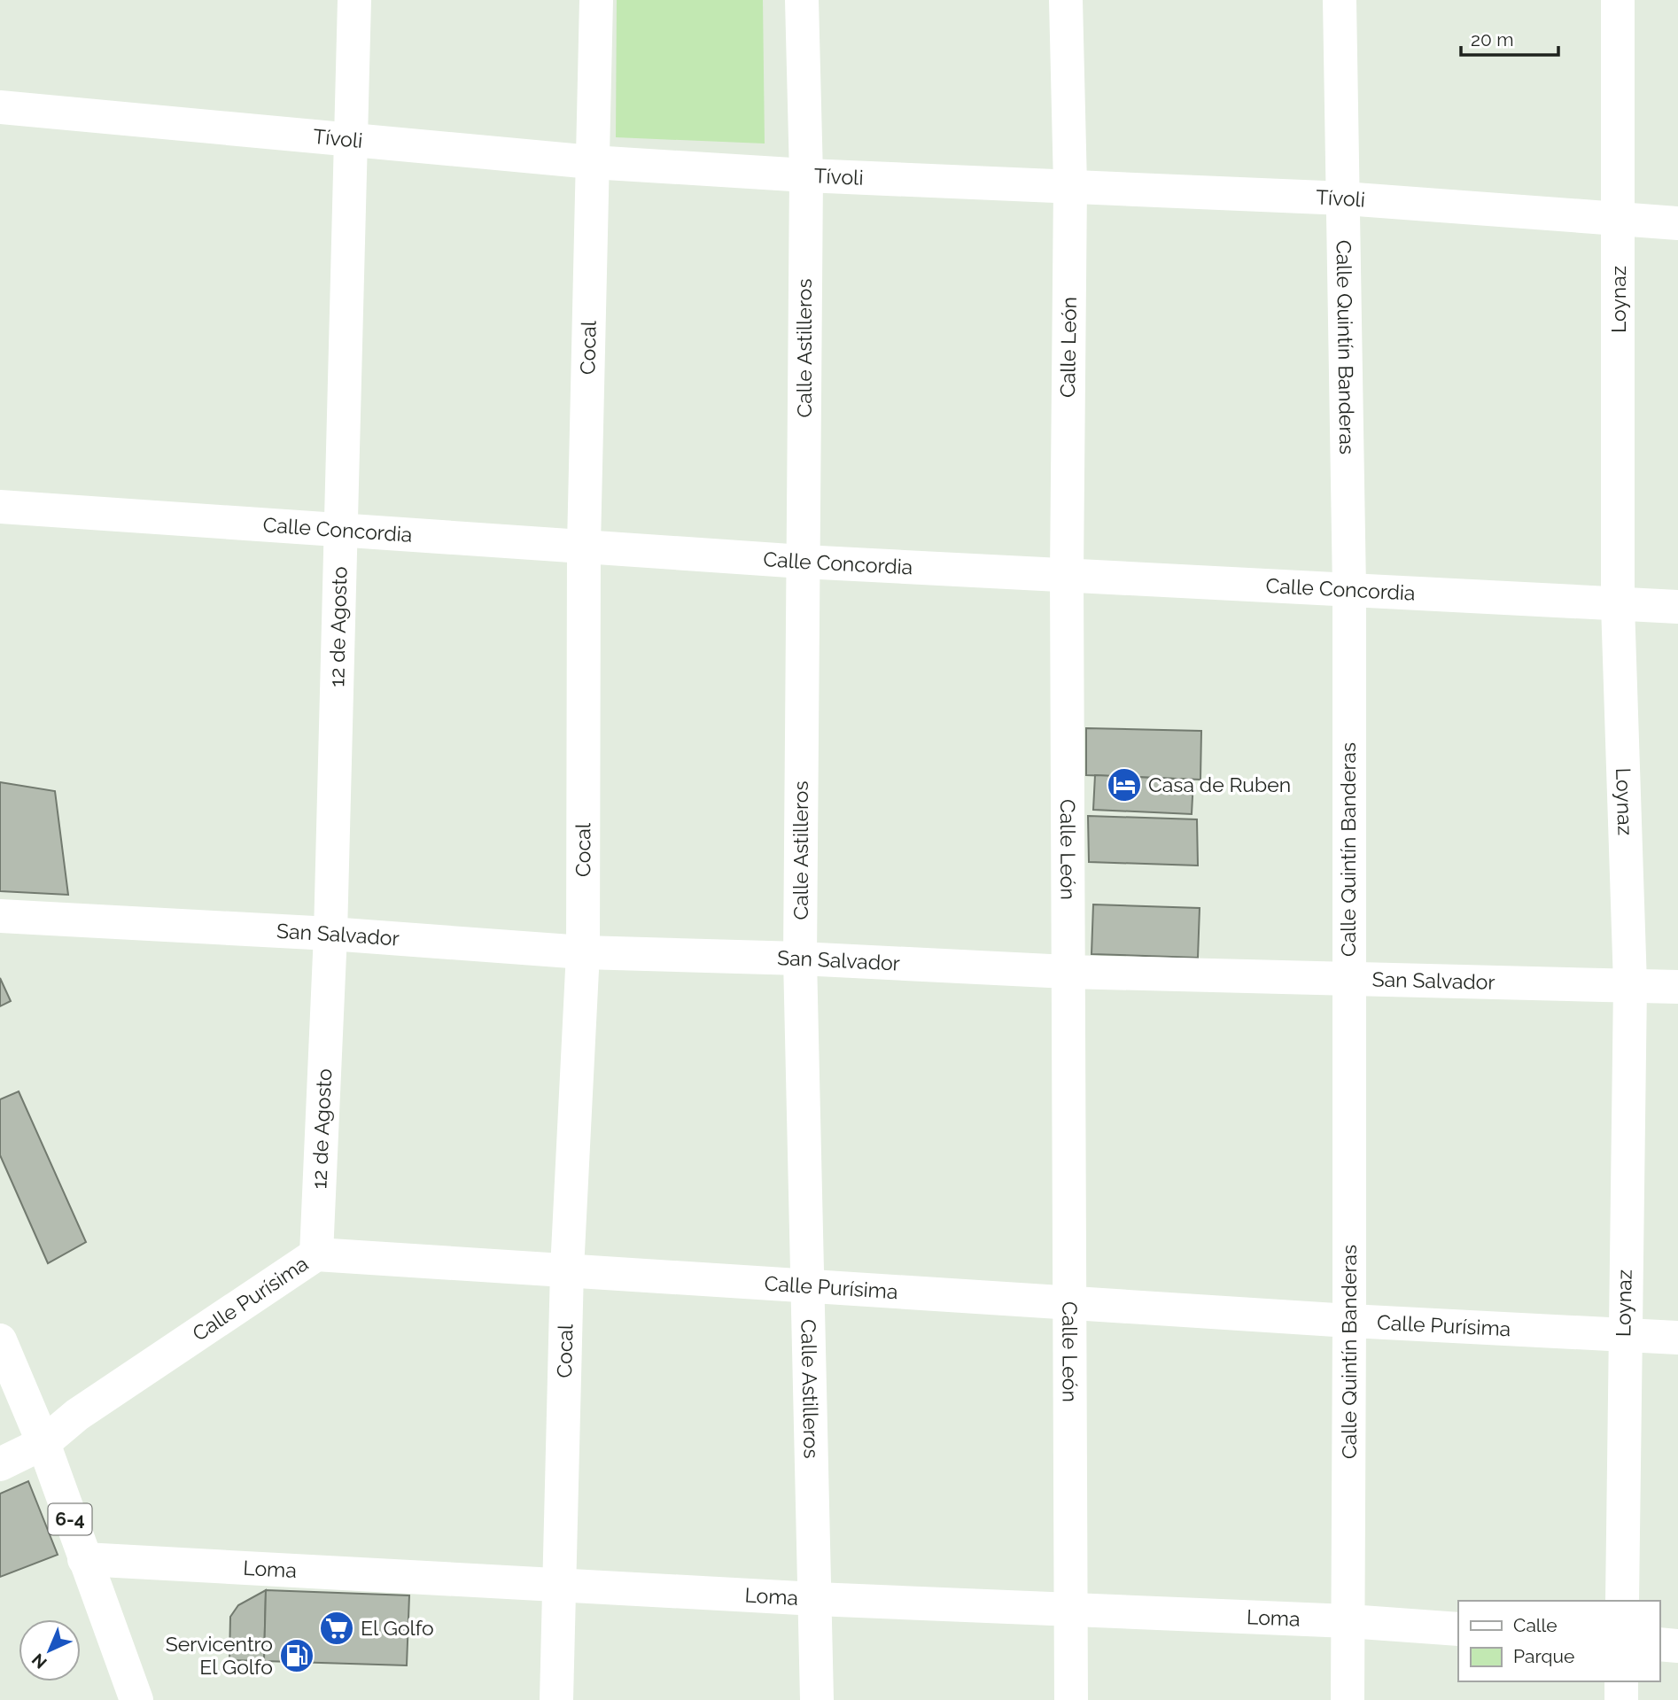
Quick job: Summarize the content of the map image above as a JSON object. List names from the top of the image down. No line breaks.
{"streets":{"street":["Tívoli","Loynaz","Calle León","Calle Quintín Banderas","Cocal","Calle Astilleros","Calle Concordia","12 de Agosto","San Salvador","Calle Purísima","6-4","Loma"]},"crossings":[["Tívoli","Loynaz"],["Tívoli","Calle León"],["Tívoli","Calle Quintín Banderas"],["Tívoli","Cocal"],["Tívoli","Calle Astilleros"],["Tívoli","12 de Agosto"],["Loynaz","Calle Concordia"],["Loynaz","San Salvador"],["Loynaz","Calle Purísima"],["Calle León","Calle Concordia"],["Calle León","San Salvador"],["Calle León","Calle Purísima"],["Calle León","Loma"],["Calle Quintín Banderas","Calle Concordia"],["Calle Quintín Banderas","San Salvador"],["Calle Quintín Banderas","Calle Purísima"],["Calle Quintín Banderas","Loma"],["Cocal","Calle Concordia"],["Cocal","San Salvador"],["Cocal","Calle Purísima"],["Cocal","Loma"],["Calle Astilleros","Calle Concordia"],["Calle Astilleros","San Salvador"],["Calle Astilleros","Calle Purísima"],["Calle Astilleros","Loma"],["Calle Concordia","12 de Agosto"],["12 de Agosto","San Salvador"],["12 de Agosto","Calle Purísima"],["Calle Purísima","6-4"],["6-4","Loma"]],"places":{"hotel":["Casa de Ruben"],"supermarket":["El Golfo"],"fuel station":["Servicentro El Golfo"]},"legend":["Calle","Parque"],"scale_bar":"20 m","north":"bottom left"}
